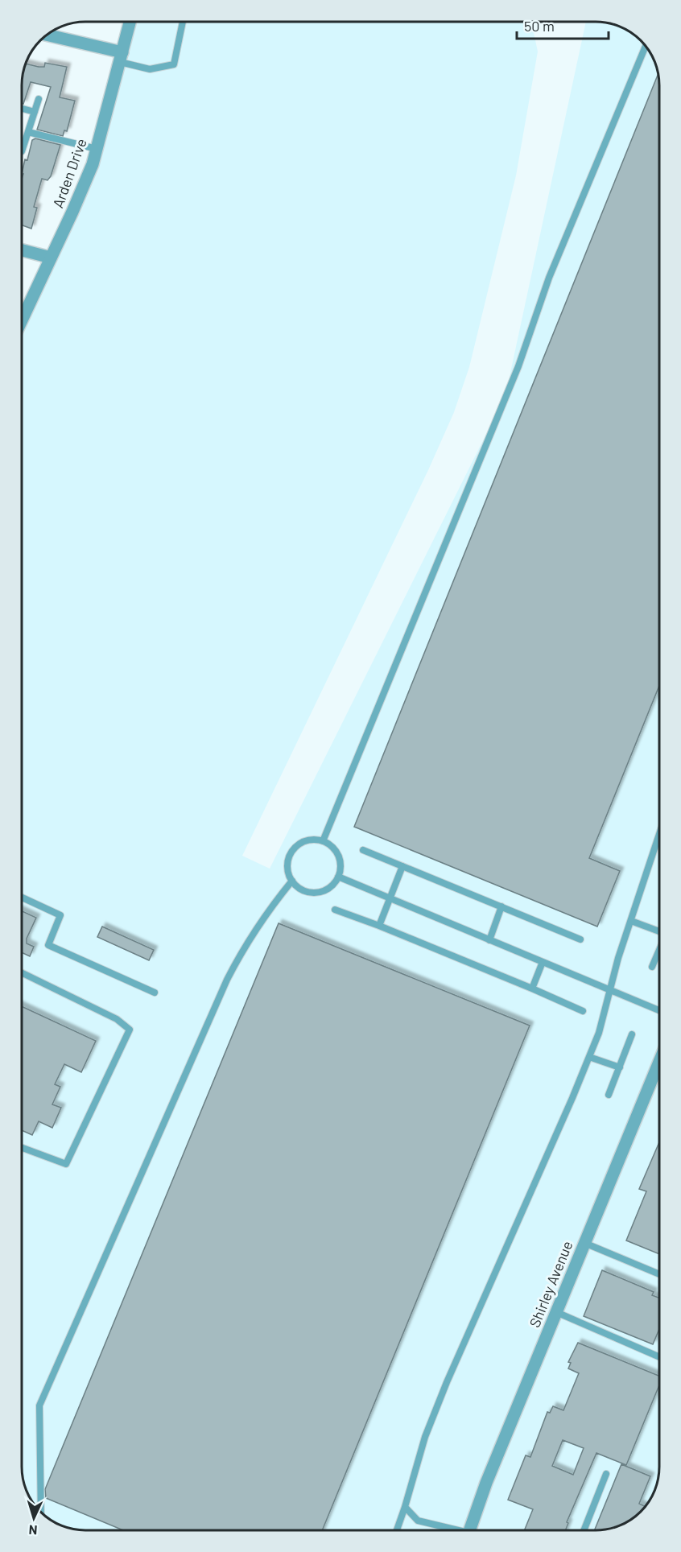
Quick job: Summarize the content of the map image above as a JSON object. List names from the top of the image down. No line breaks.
{"streets":{"street":["Arden Drive","Shirley Avenue"]},"scale_bar":"50 m","north":"bottom"}
